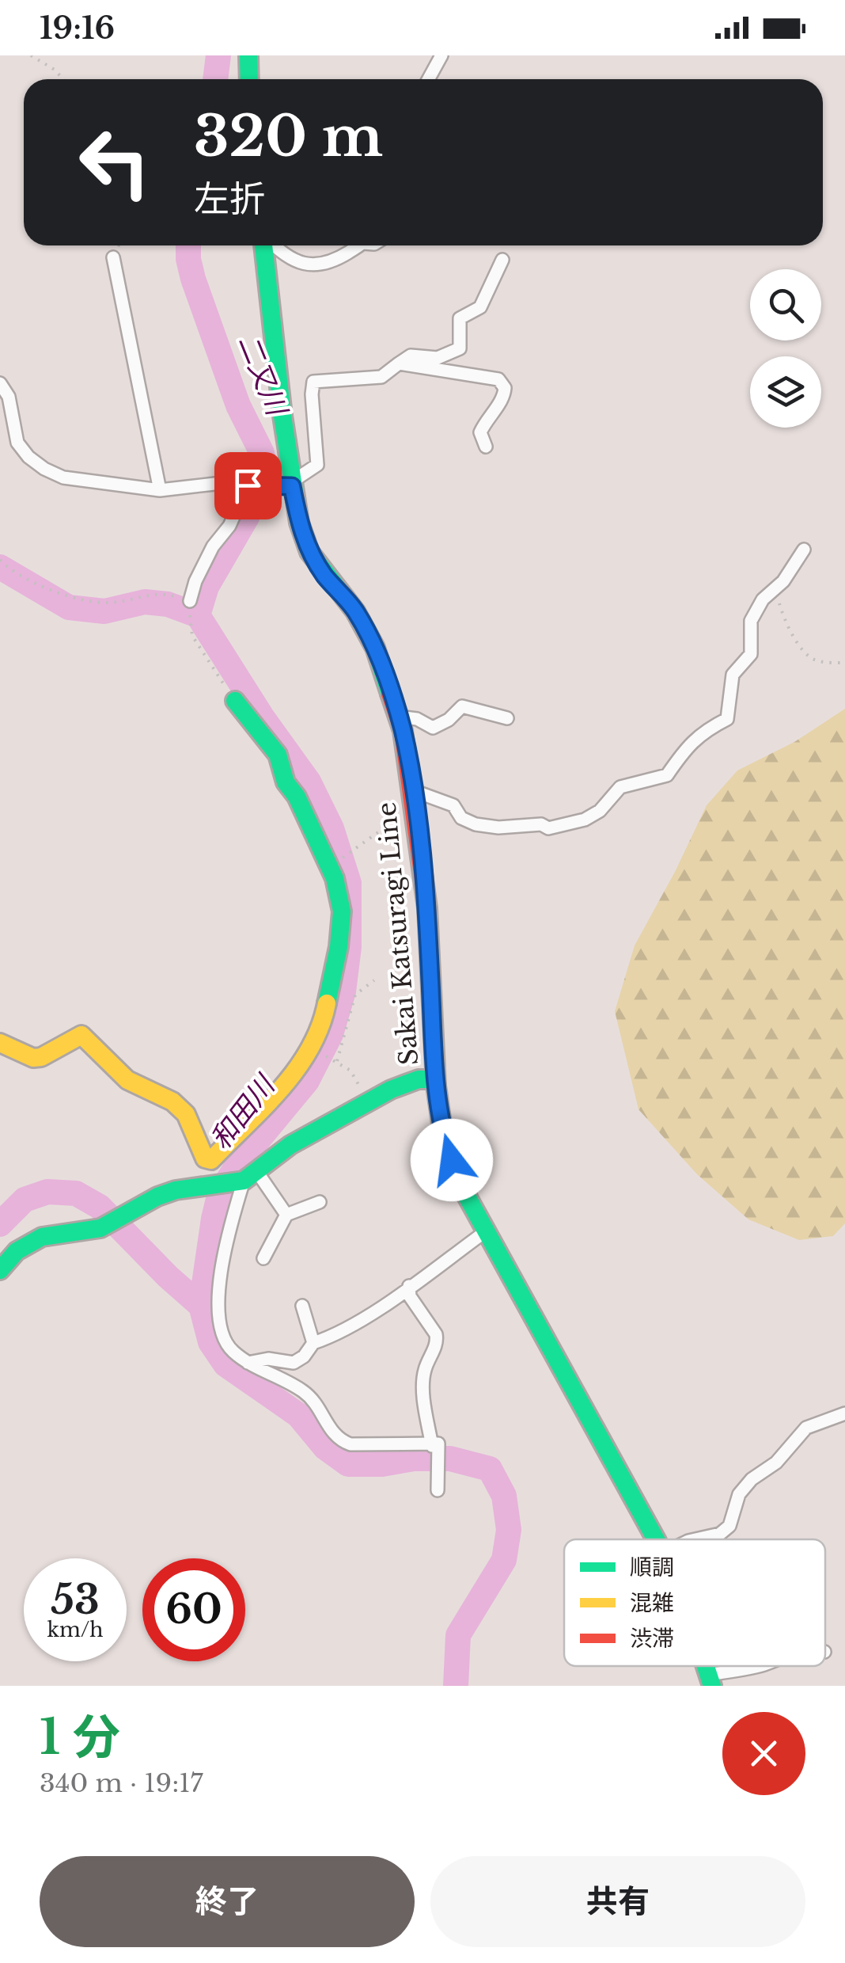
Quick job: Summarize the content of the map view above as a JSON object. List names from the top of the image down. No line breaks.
{"streets":{"main road":["Sakai Katsuragi Line"]},"water":["二又川","和田川"],"legend":["順調","混雑","渋滞"],"page":{"status":"19:16","turn":["320 m","左折"],"speed":"53 km/h","limit":"60","heading":["1 分","340 m · 19:17"],"buttons":["終了","共有"]}}
